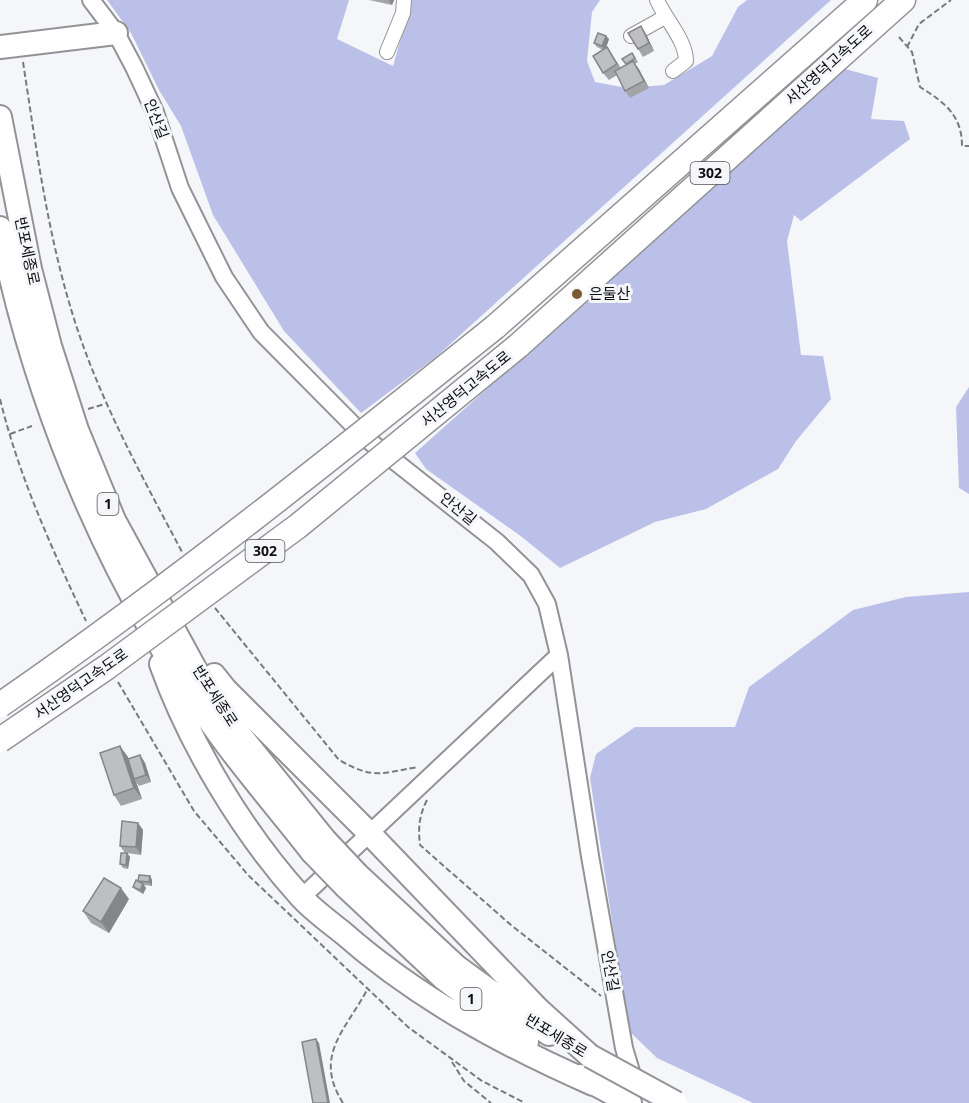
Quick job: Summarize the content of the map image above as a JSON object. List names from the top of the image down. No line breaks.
{"streets":{"highway":["서산영덕고속도로","302","반포세종로","1"],"street":["안산길"]},"places":["은둘산"]}
